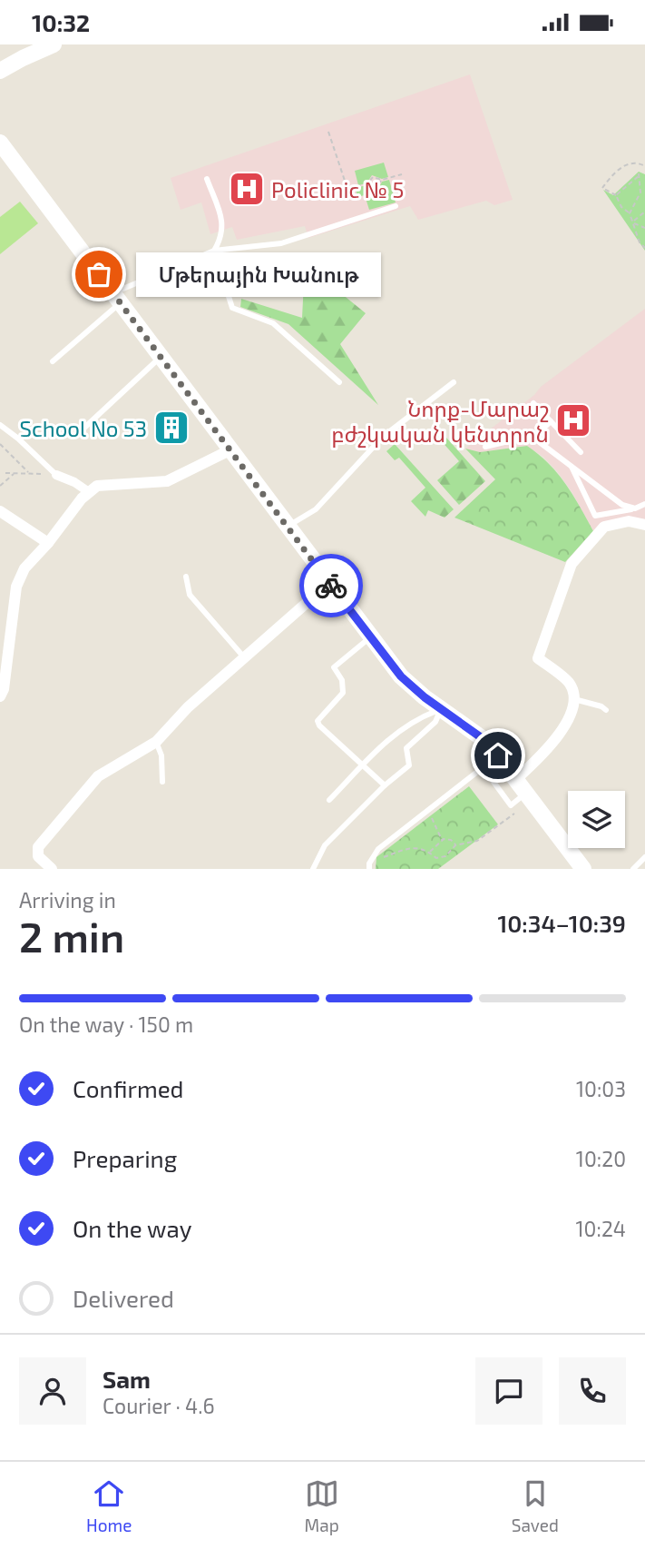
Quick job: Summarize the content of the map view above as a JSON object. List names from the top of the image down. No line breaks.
{"places":{"hospital":["Policlinic № 5","Նորք-Մարաշ բժշկական կենտրոն"],"other":["Մթերային Խանութ"],"building":["School No 53"]},"page":{"status":"10:32","bubble":"Մթերային Խանութ","heading":["2 min","Arriving in","10:34–10:39"],"panel":["Sam","Courier · 4.6"],"bar":"On the way · 150 m","list":[["Confirmed","10:03"],["Preparing","10:20"],["On the way","10:24"],"Delivered"],"tabs":["Home","Map","Saved"]}}
